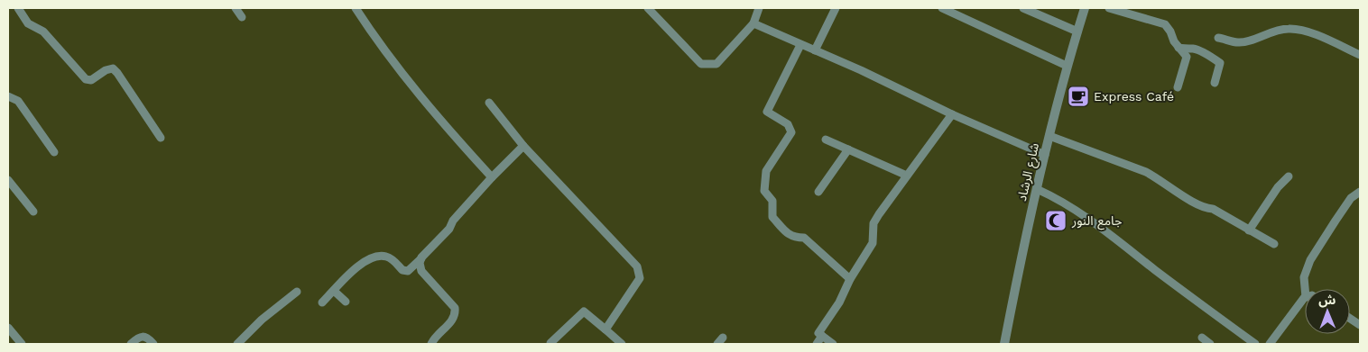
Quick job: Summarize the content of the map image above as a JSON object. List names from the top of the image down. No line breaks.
{"streets":{"street":["شارع الرشاد"]},"places":{"cafe":["Express Café"],"mosque":["جامع النور"]},"north":"top"}
